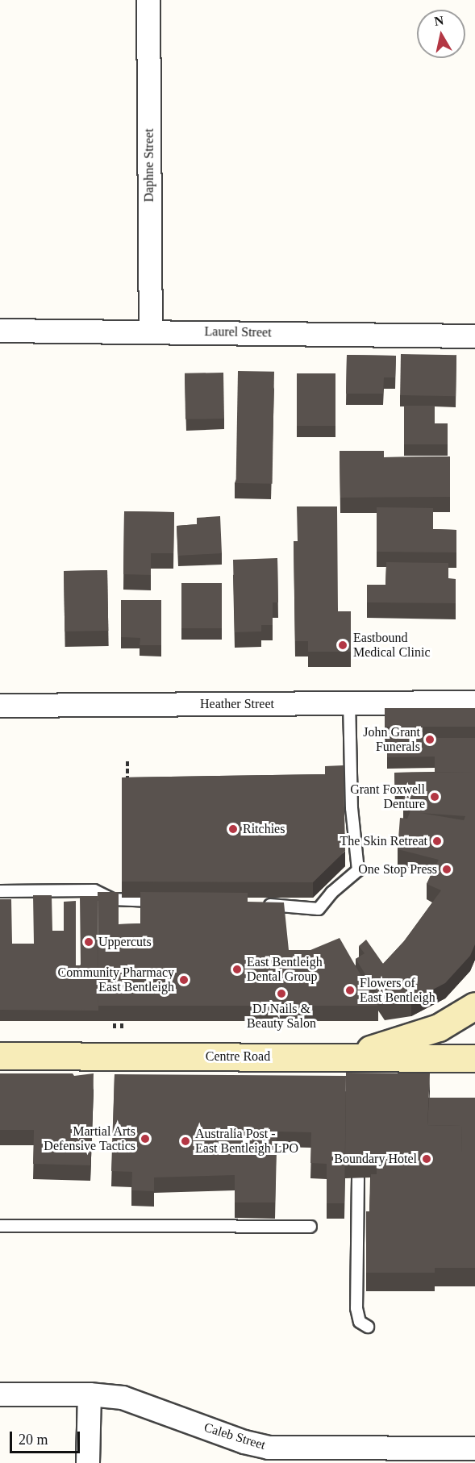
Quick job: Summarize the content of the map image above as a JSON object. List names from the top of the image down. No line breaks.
{"streets":{"main road":["Centre Road"],"street":["Daphne Street","Laurel Street","Heather Street","Caleb Street"]},"crossings":[["Daphne Street","Laurel Street"]],"places":["Eastbound Medical Clinic","John Grant Funerals","Grant Foxwell Denture","Ritchies","The Skin Retreat","One Stop Press","Uppercuts","East Bentleigh Dental Group","Community Pharmacy East Bentleigh","Flowers of East Bentleigh","DJ Nails & Beauty Salon","Martial Arts Defensive Tactics","Australia Post - East Bentleigh LPO","Boundary Hotel"],"scale_bar":"20 m","north":"top"}
